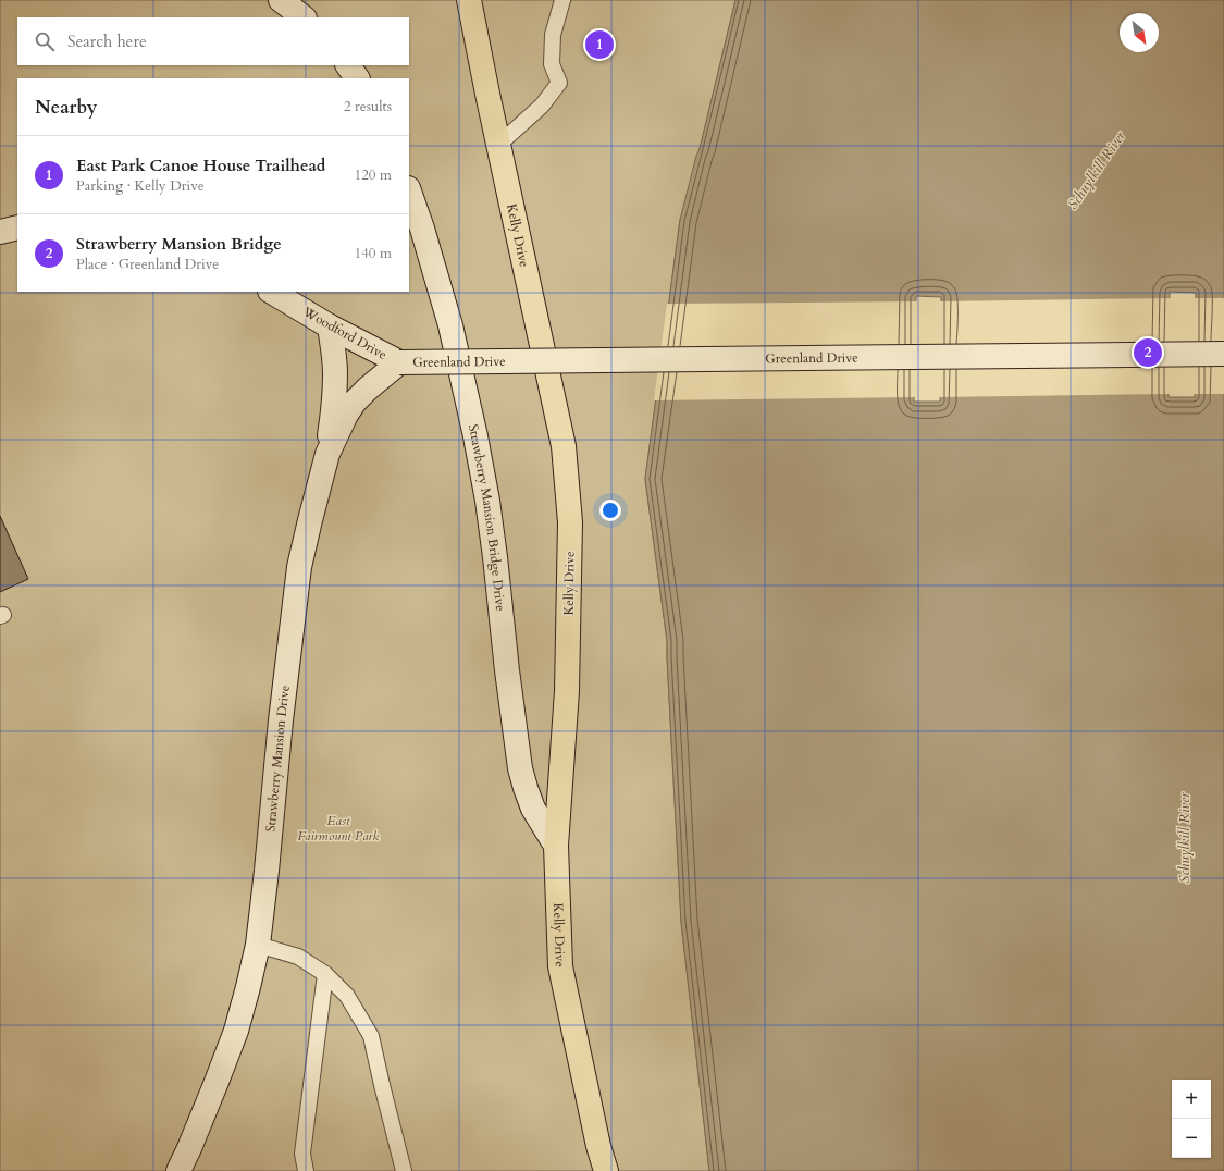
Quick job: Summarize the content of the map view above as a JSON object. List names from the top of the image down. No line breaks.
{"streets":{"main road":["Kelly Drive","Woodford Drive","Greenland Drive","Strawberry Mansion Bridge Drive","Strawberry Mansion Drive"]},"crossings":[["Kelly Drive","Strawberry Mansion Bridge Drive"],["Woodford Drive","Greenland Drive"],["Woodford Drive","Strawberry Mansion Drive"],["Greenland Drive","Strawberry Mansion Drive"]],"water":["Schuylkill River"],"parks":["East Fairmount Park"],"north":"bottom right","page":{"search":"Search here","pins":["1","2"],"heading":["Nearby","2 results"],"list":[{"mark":"1","name":"East Park Canoe House Trailhead","note":"Parking · Kelly Drive","value":"120 m"},{"mark":"2","name":"Strawberry Mansion Bridge","note":"Place · Greenland Drive","value":"140 m"}],"map_buttons":["+","−"]}}
